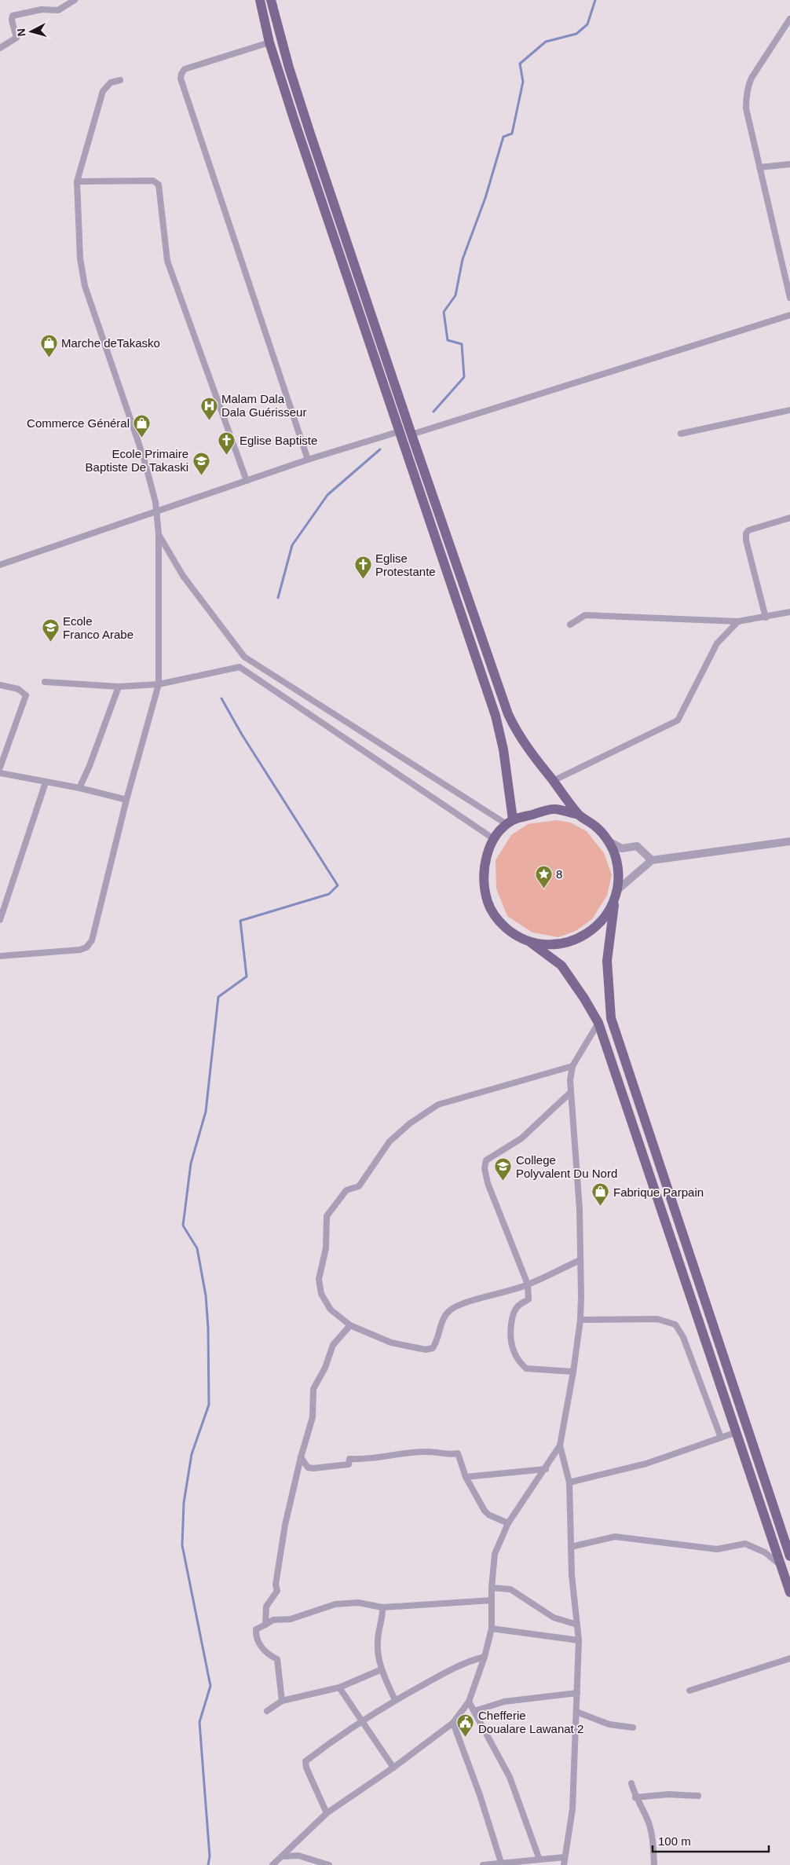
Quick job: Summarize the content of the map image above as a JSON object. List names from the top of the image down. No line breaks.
{"places":{"shop":["Marche deTakasko","Commerce Général","Fabrique Parpain"],"hospital":["Malam Dala Dala Guérisseur"],"church":["Eglise Baptiste","Eglise Protestante"],"school or university":["Ecole Primaire Baptiste De Takaski","Ecole Franco Arabe","College Polyvalent Du Nord"],"place":["8"],"public building":["Chefferie Doualare Lawanat 2"]},"scale_bar":"100 m","north":"left"}
